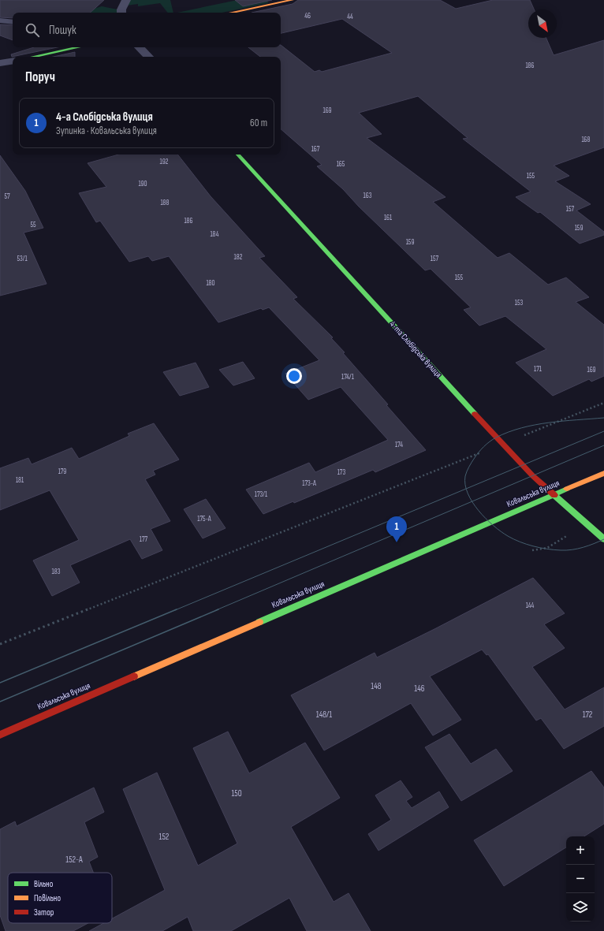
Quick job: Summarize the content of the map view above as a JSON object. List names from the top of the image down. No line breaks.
{"streets":{"street":["4-та Слобідська вулиця","Ковальська вулиця"]},"crossings":[["4-та Слобідська вулиця","Ковальська вулиця"]],"house_numbers":["46","44","186","169","168","167","192","165","155","190","163","57","188","157","161","186","55","159","184","159","182","53/1","157","155","180","153","171","169","174/1","174","179","173","181","173-А","173/1","175-А","177","183","144","148","146","148/1","172","150","152","152-А"],"legend":["Вільно","Повільно","Затор"],"north":"bottom right","page":{"search":"Пошук","heading":"Поруч","list":[{"mark":"1","name":"4-а Слобідська вулиця","note":"Зупинка · Ковальська вулиця","value":"60 m"}],"pins":"1","map_buttons":["+","−"]}}
